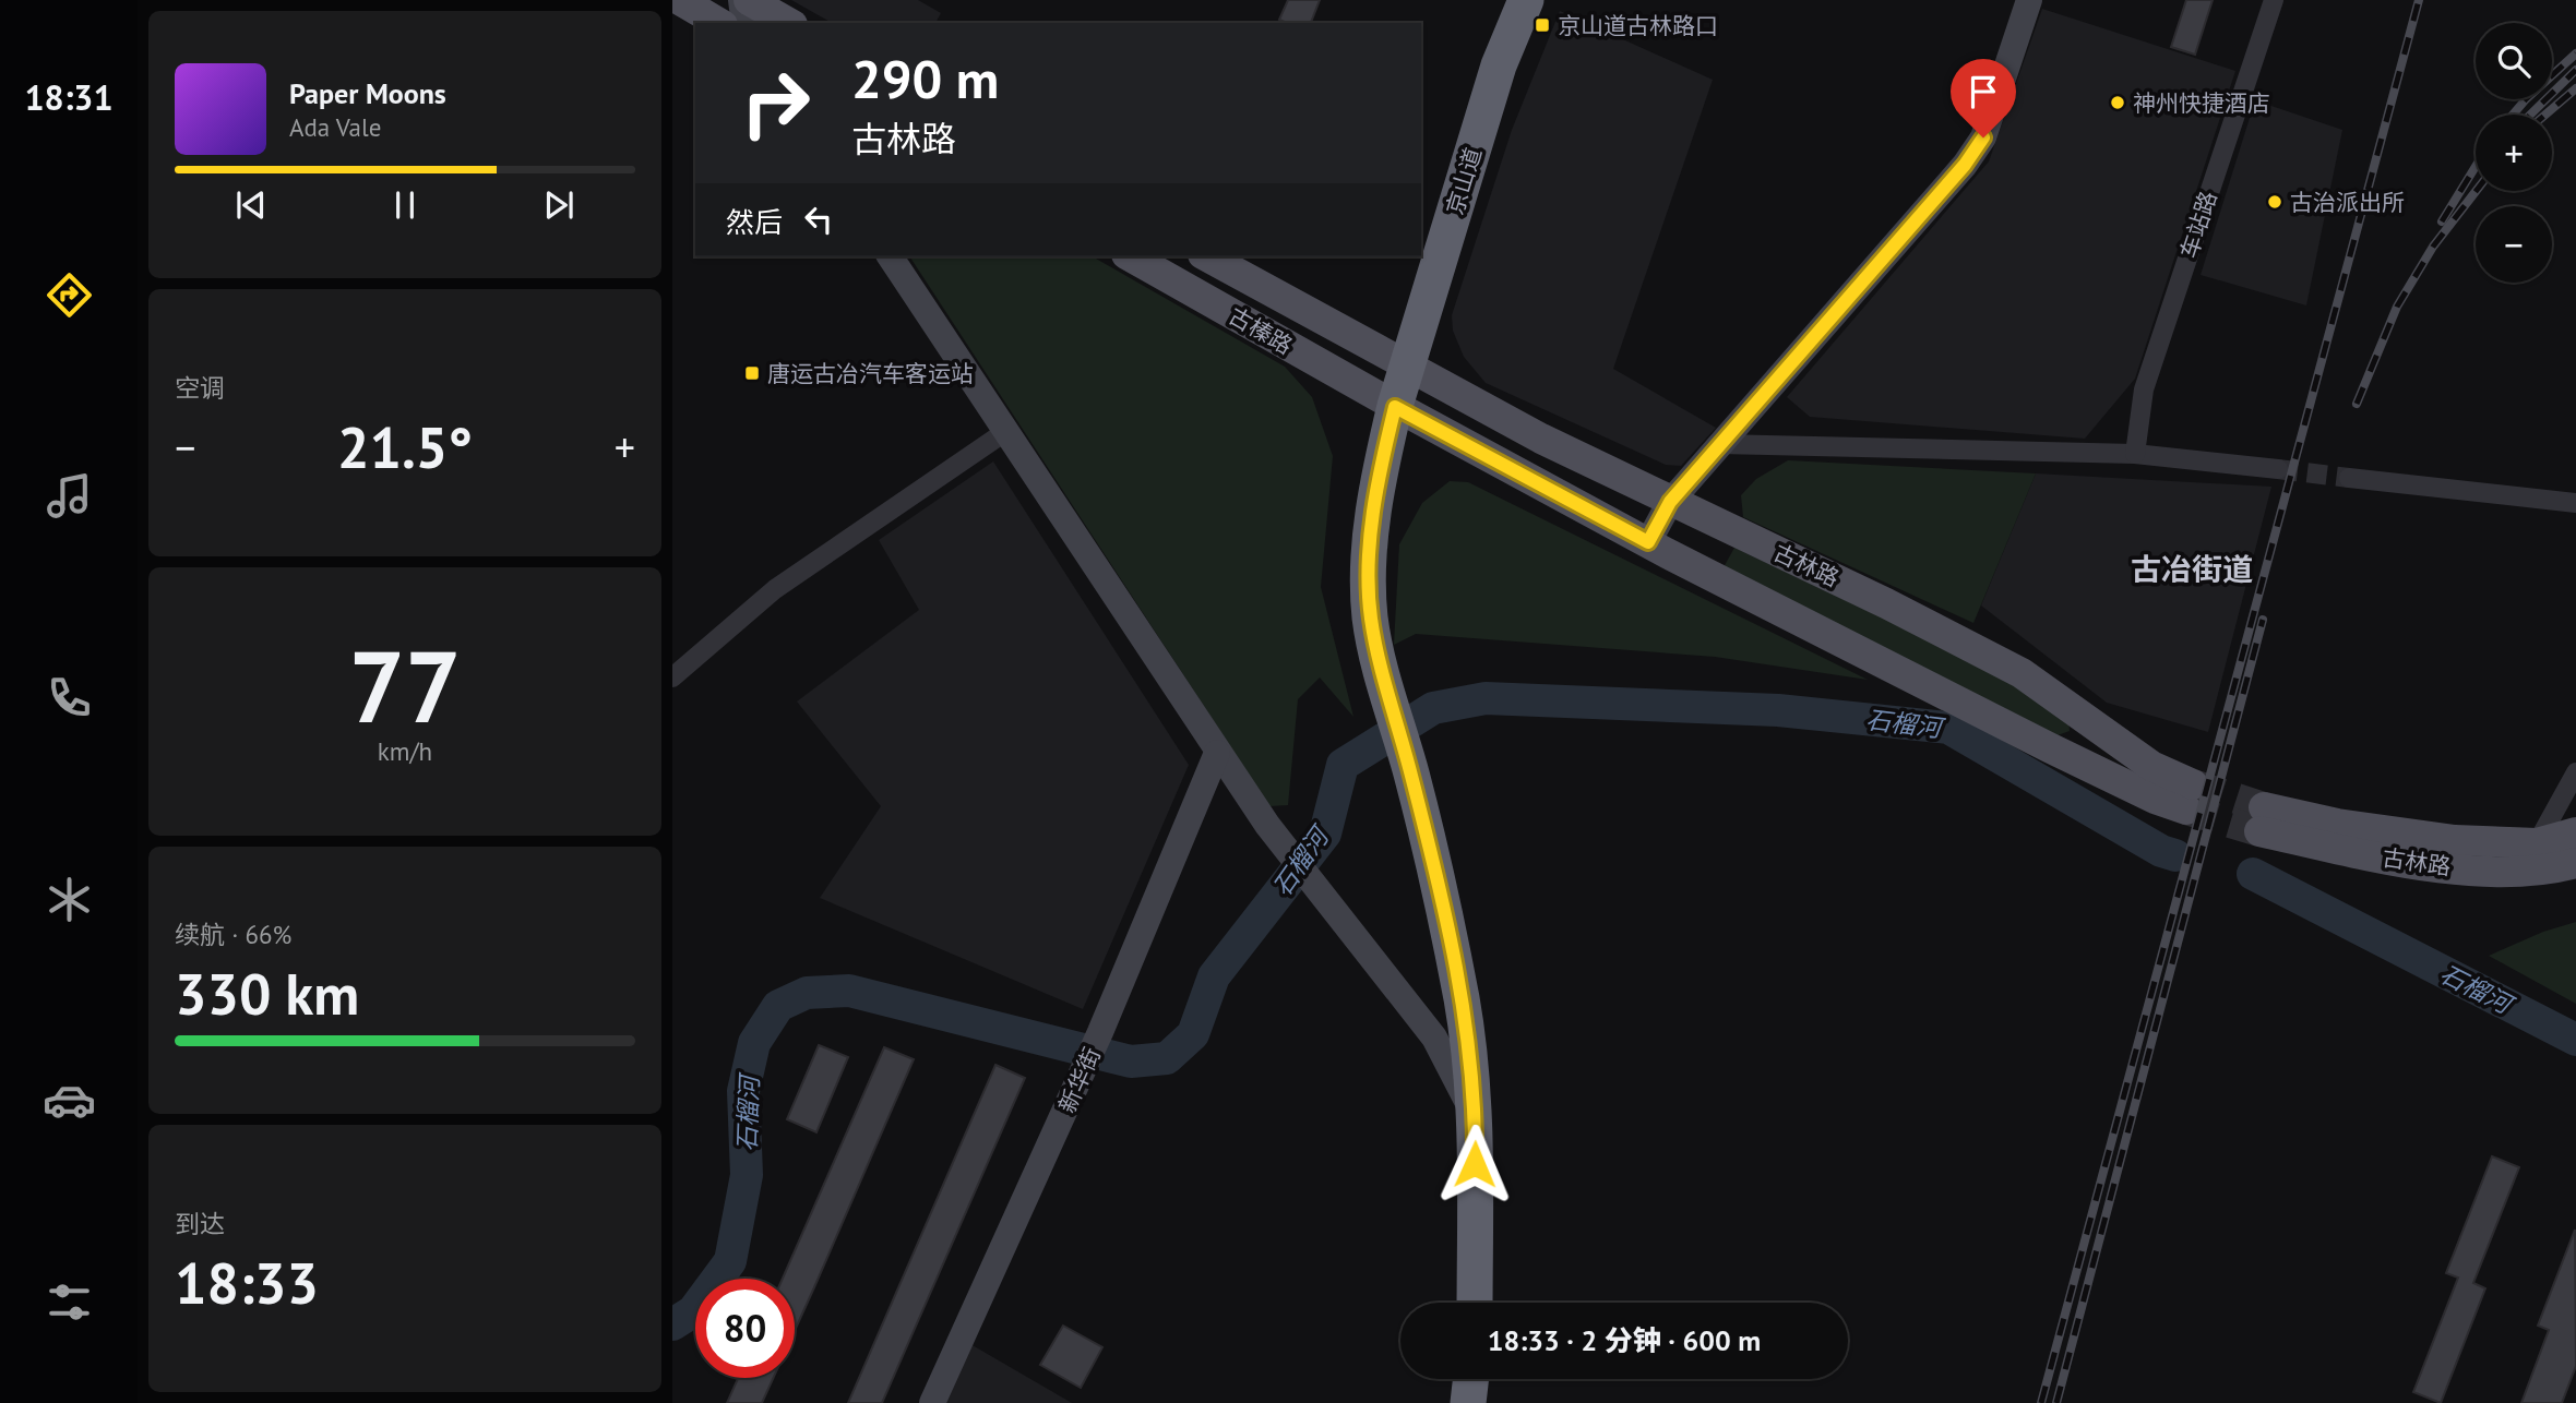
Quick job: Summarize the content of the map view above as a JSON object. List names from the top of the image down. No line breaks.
{"streets":{"highway":["京山道"],"main road":["古榛路","古林路"],"street":["车站路","新华街"]},"crossings":[["京山道","古榛路"],["京山道","古林路"],["古榛路","古林路"]],"districts":["古冶街道"],"water":["石榴河"],"places":{"transit":["京山道古林路口","唐运古冶汽车客运站"],"other":["神州快捷酒店","古治派出所"]},"page":{"tabs":"18:31","map_buttons":["+","−"],"turn":["290 m","古林路"],"song":["Paper Moons","Ada Vale"],"then":"然后","tile":["空调",["77","km/h"],["续航 · 66%","330 km"],["到达","18:33"]],"heat":["−","21.5°","+"],"limit":"80","trip":"18:33 · 2 分钟 · 600 m"}}
